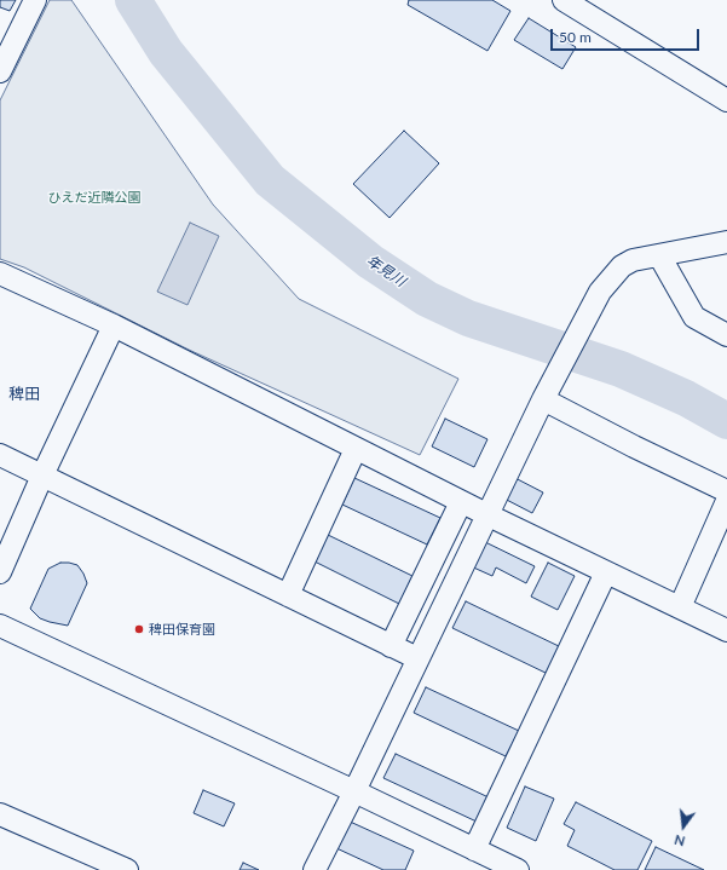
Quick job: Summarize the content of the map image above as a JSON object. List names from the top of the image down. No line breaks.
{"districts":["稗田"],"water":["年見川"],"parks":["ひえだ近隣公園"],"places":["稗田保育園"],"scale_bar":"50 m","north":"bottom"}
